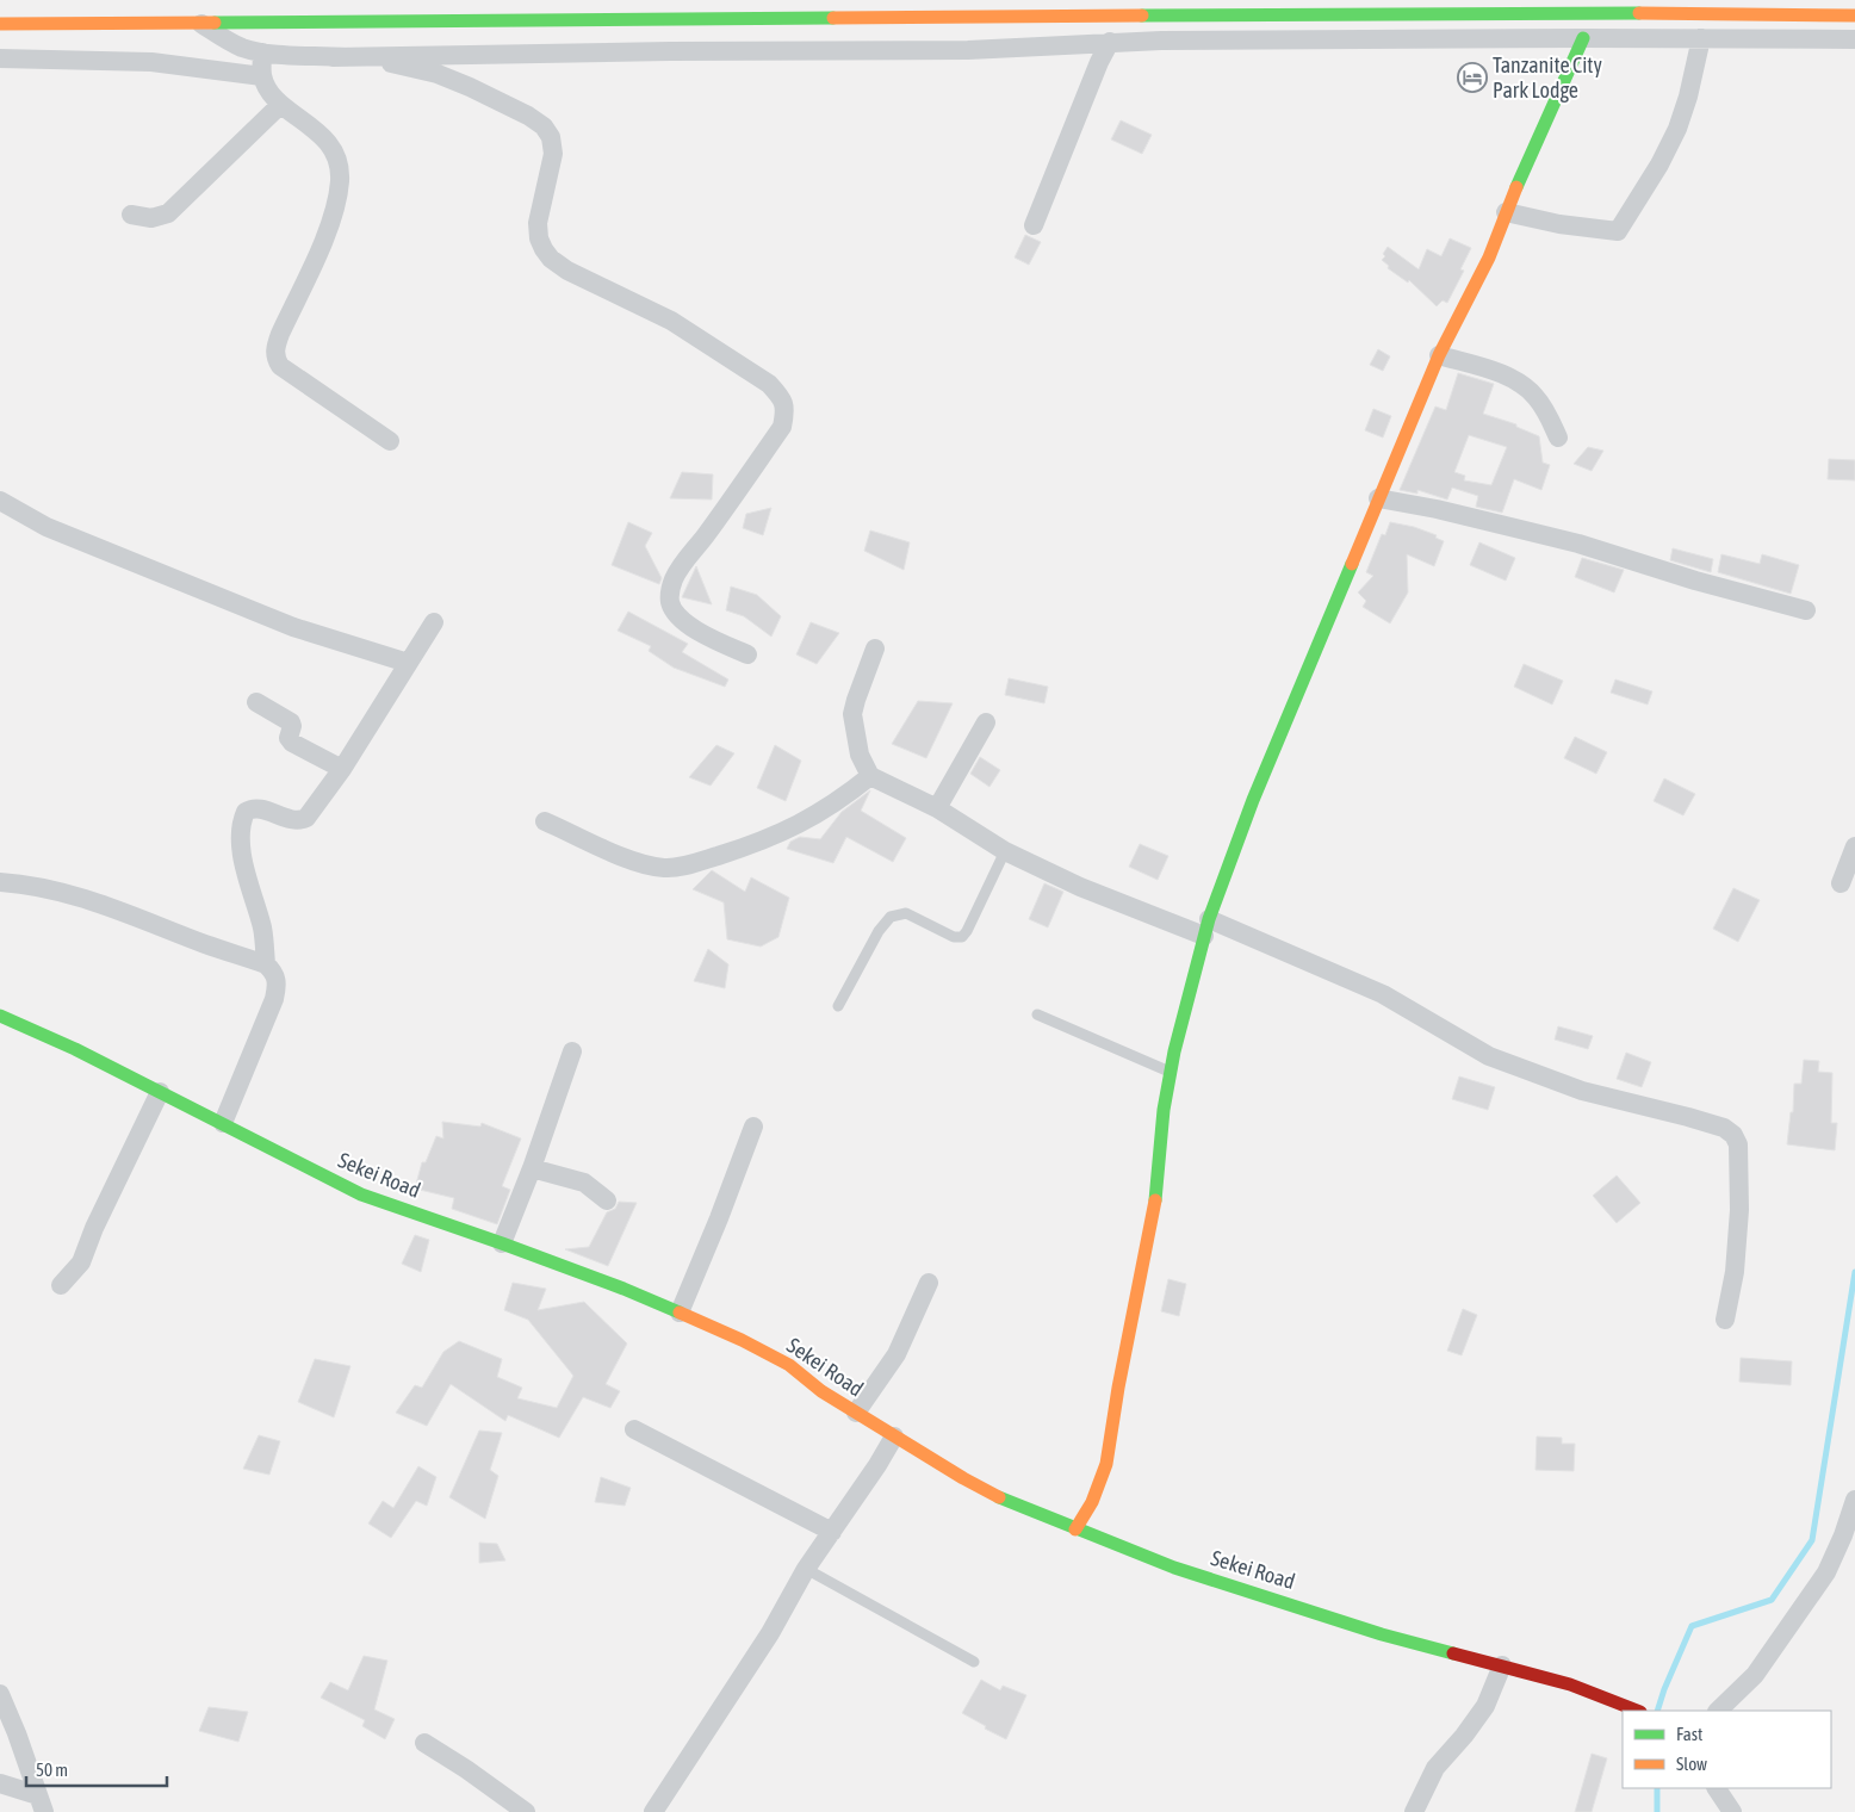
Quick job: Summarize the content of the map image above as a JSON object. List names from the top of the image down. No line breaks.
{"streets":{"main road":["Sekei Road"]},"places":{"hotel":["Tanzanite City Park Lodge"]},"legend":["Fast","Slow"],"scale_bar":"50 m"}
